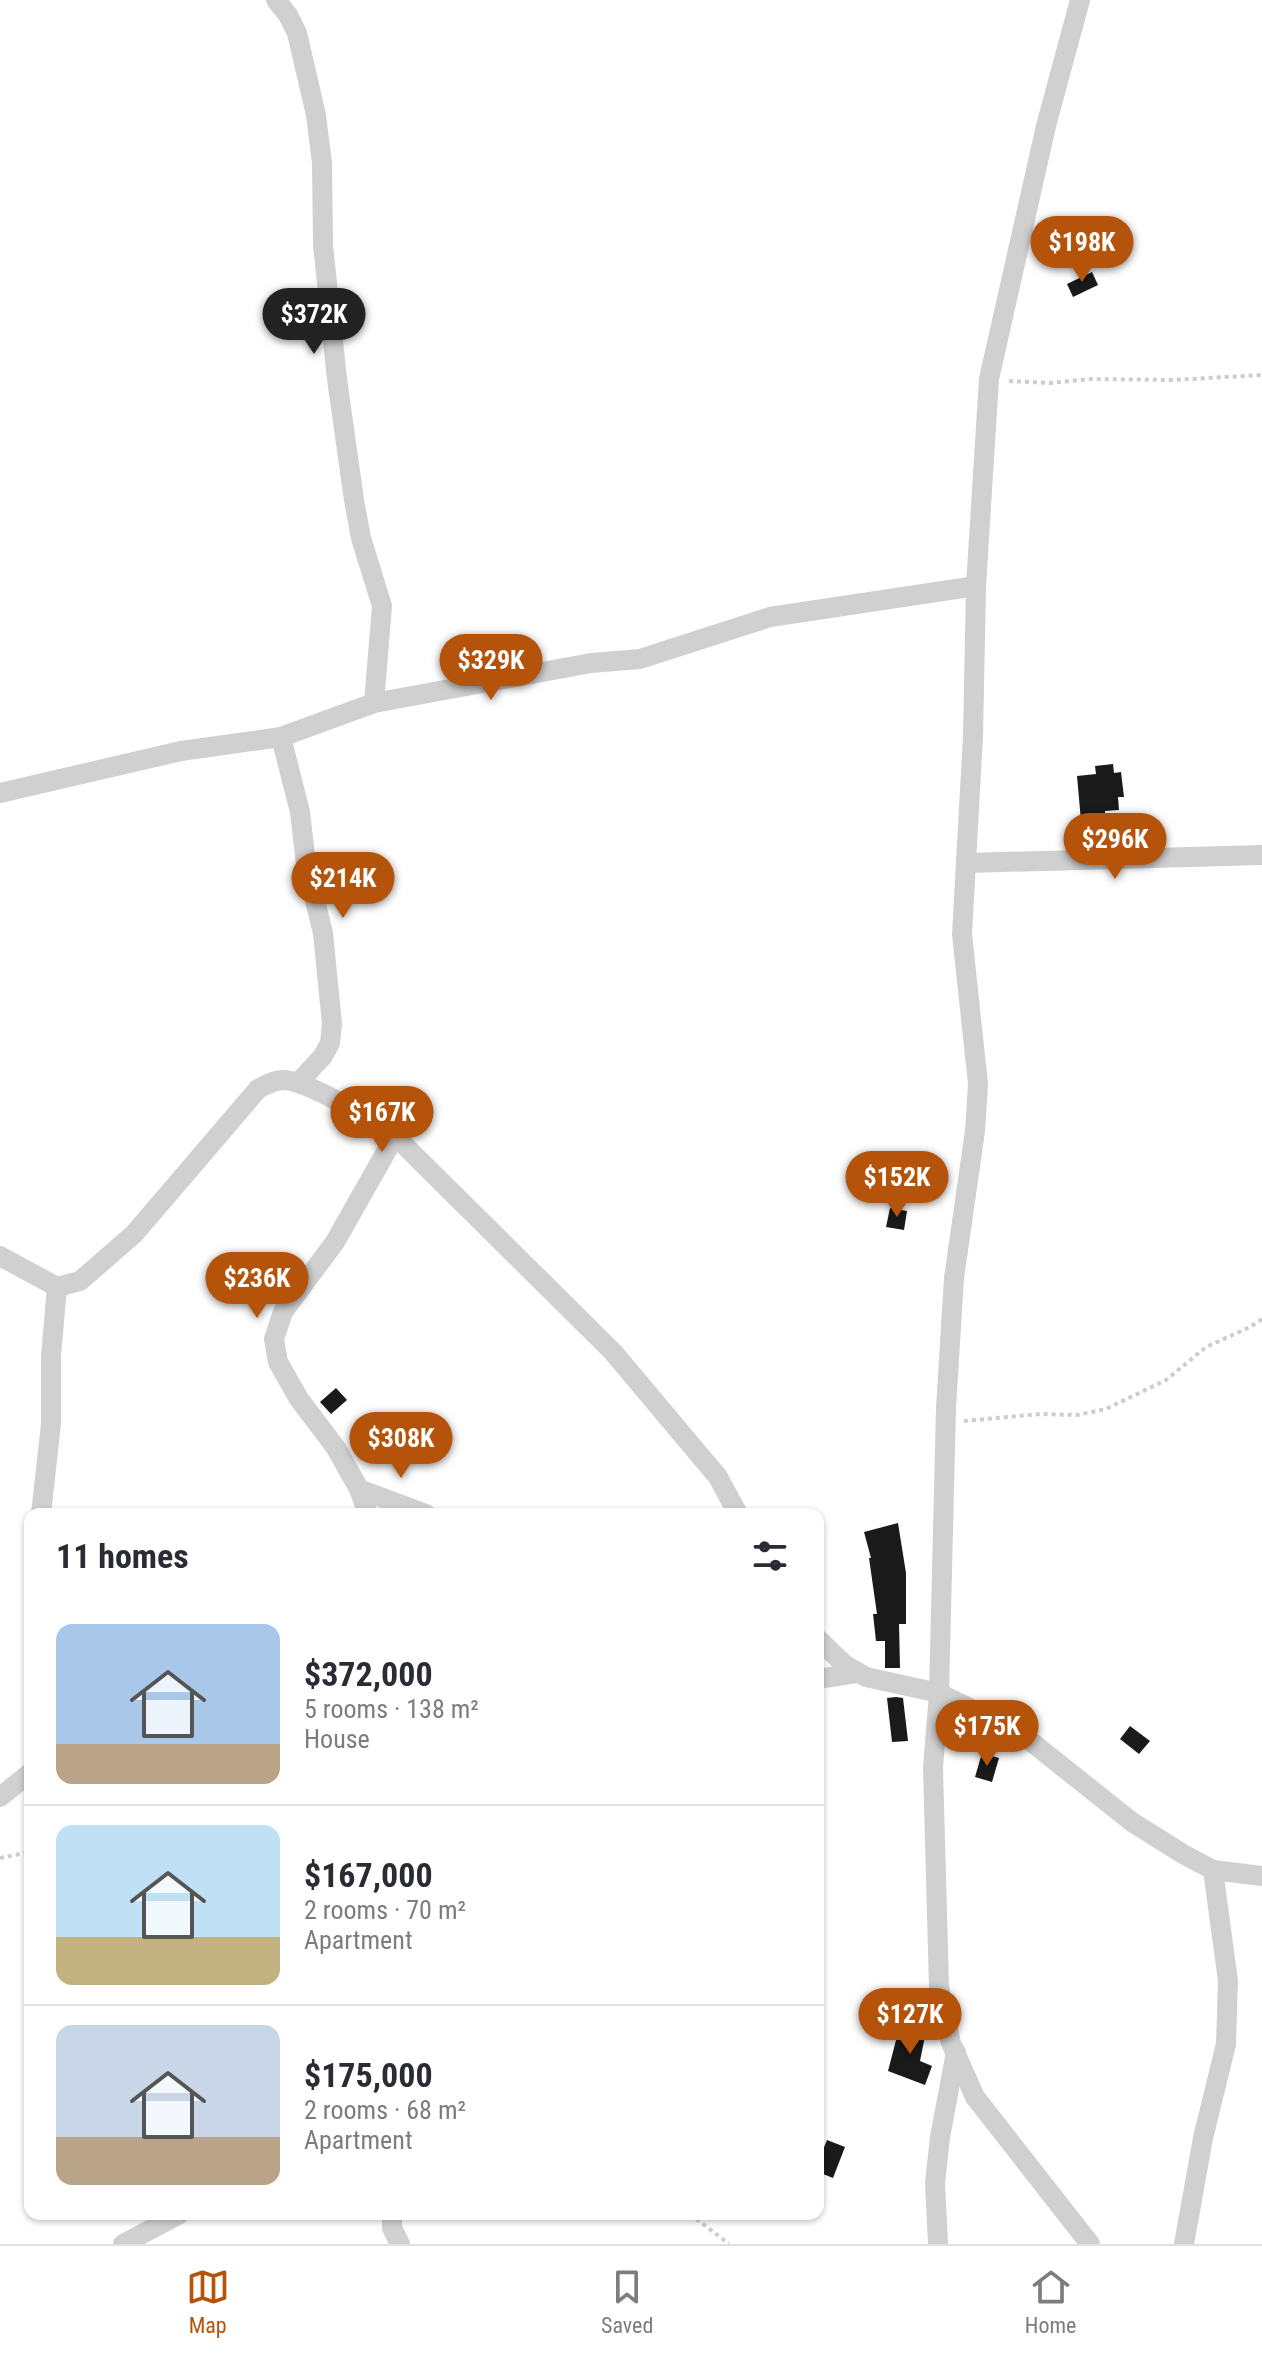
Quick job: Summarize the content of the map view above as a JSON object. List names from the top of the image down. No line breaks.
{"page":{"price":["$198K","$372K","$329K","$296K","$214K","$167K","$152K","$236K","$308K","$175K","$127K"],"heading":"11 homes","list":[{"name":"$372,000","note":"5 rooms · 138 m² · House"},{"name":"$167,000","note":"2 rooms · 70 m² · Apartment"},{"name":"$175,000","note":"2 rooms · 68 m² · Apartment"}],"tabs":["Map","Saved","Home"]}}
